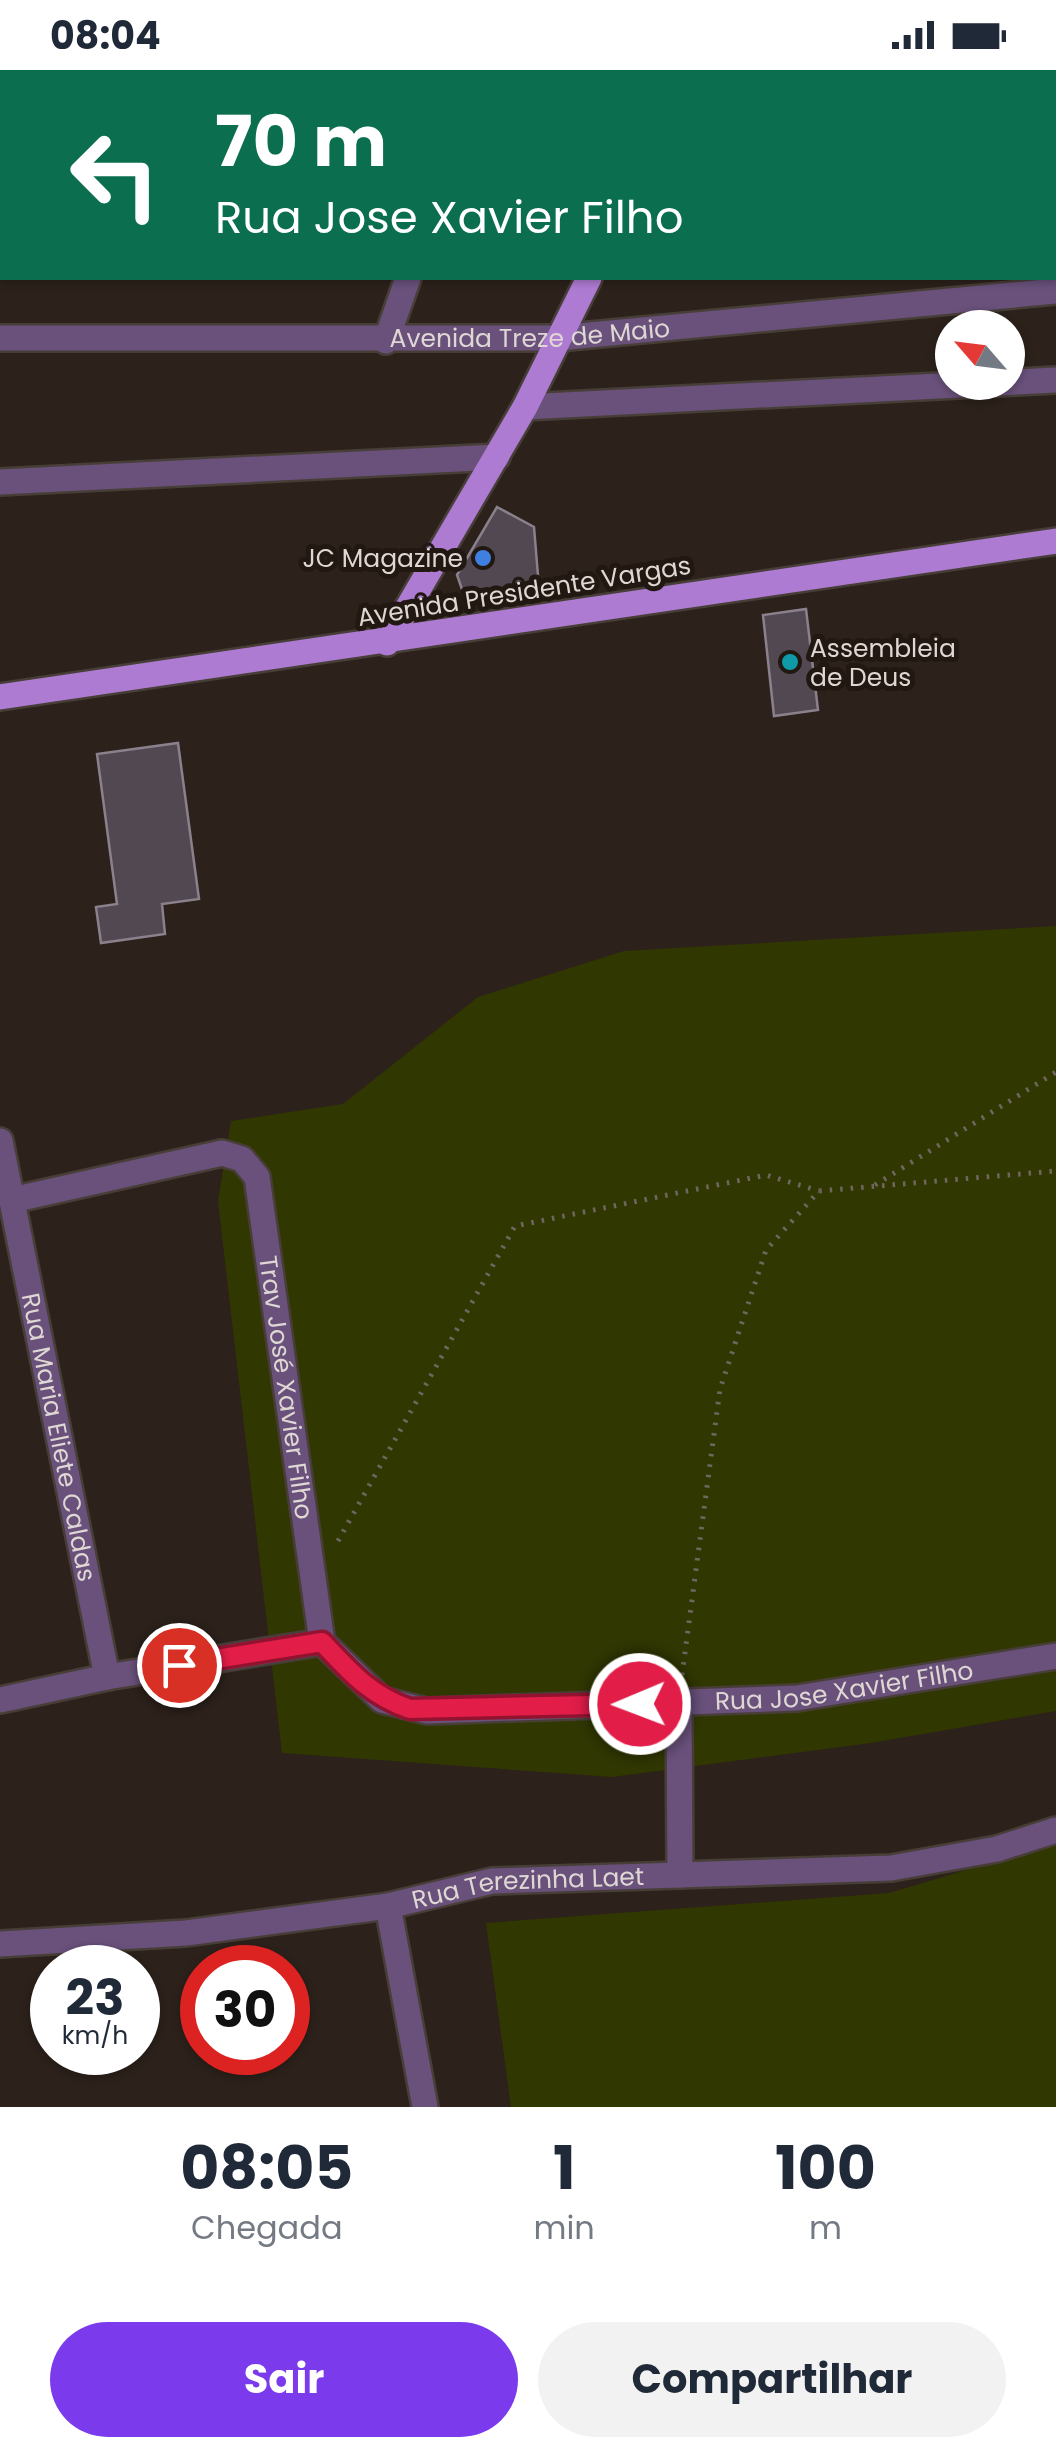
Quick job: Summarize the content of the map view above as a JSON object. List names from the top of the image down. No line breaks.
{"streets":{"main road":["Avenida Presidente Vargas"],"street":["Avenida Treze de Maio","Trav José Xavier Filho","Rua Maria Eliete Caldas","Rua Jose Xavier Filho","Rua Terezinha Laet"]},"crossings":[["Trav José Xavier Filho","Rua Maria Eliete Caldas"],["Trav José Xavier Filho","Rua Jose Xavier Filho"]],"places":["JC Magazine","Assembleia de Deus"],"north":"top left","page":{"status":"08:04","turn":["70 m","Rua Jose Xavier Filho"],"speed":"23 km/h","limit":"30","eta":["08:05","Chegada","1","min","100","m"],"buttons":["Sair","Compartilhar"]}}
